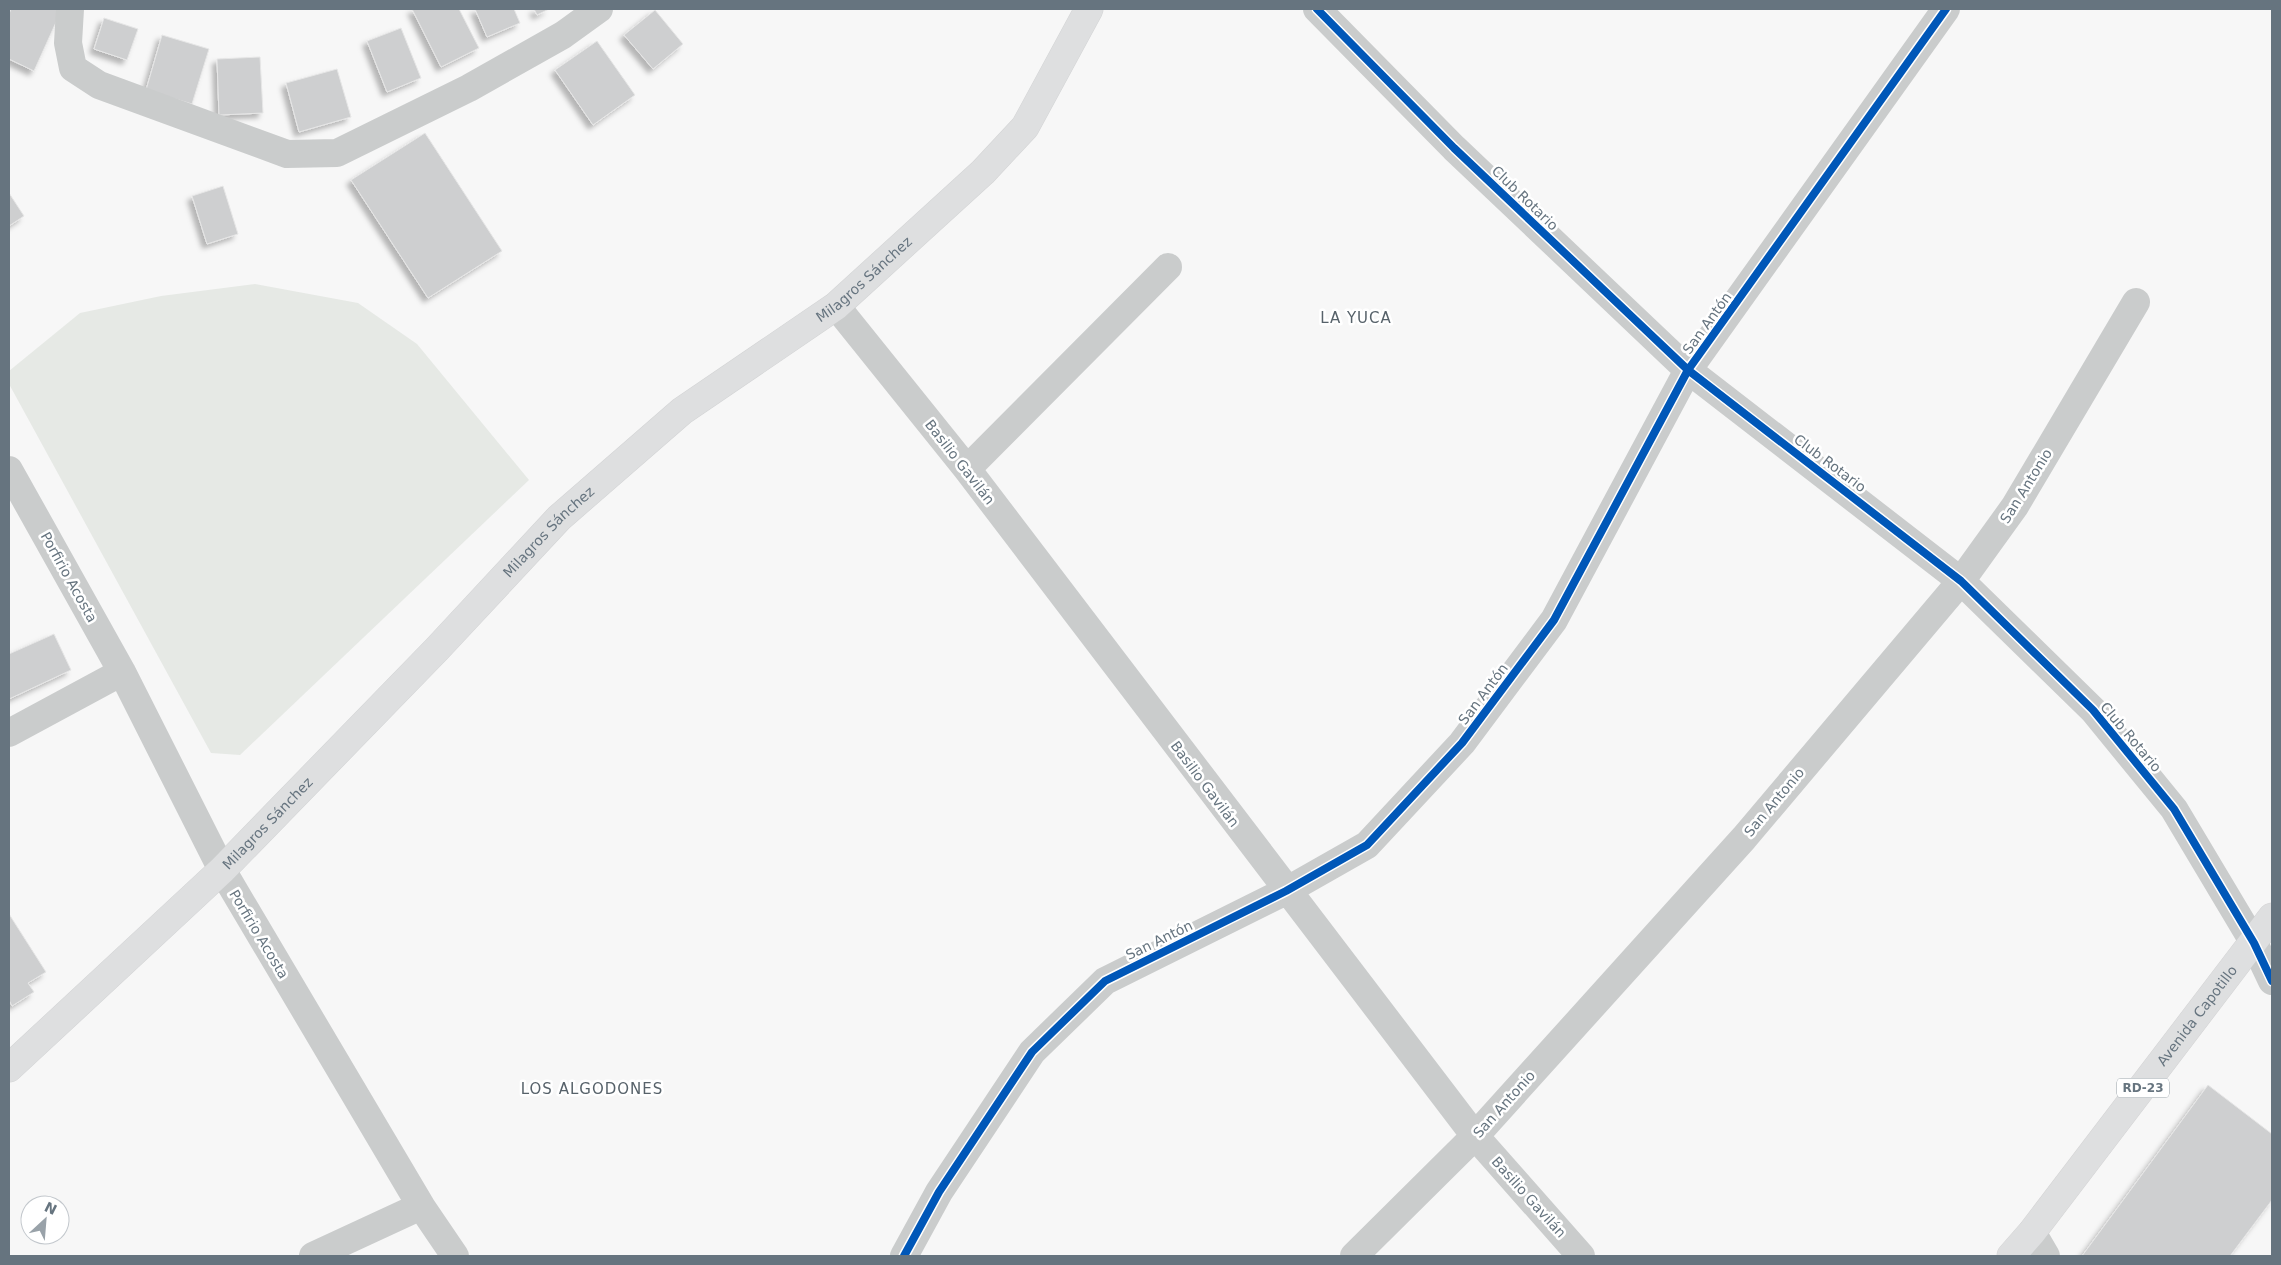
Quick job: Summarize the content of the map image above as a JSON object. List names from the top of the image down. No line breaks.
{"streets":{"main road":["Milagros Sánchez","Avenida Capotillo","RD-23"],"street":["Club Rotario","San Antón","Basilio Gavilán","San Antonio","Porfirio Acosta"]},"crossings":[["Club Rotario","San Antón"],["Club Rotario","San Antonio"],["Club Rotario","Avenida Capotillo"],["Milagros Sánchez","Basilio Gavilán"],["Milagros Sánchez","Porfirio Acosta"],["San Antón","Basilio Gavilán"],["Basilio Gavilán","San Antonio"]],"districts":["LA YUCA","LOS ALGODONES"],"north":"top right"}
